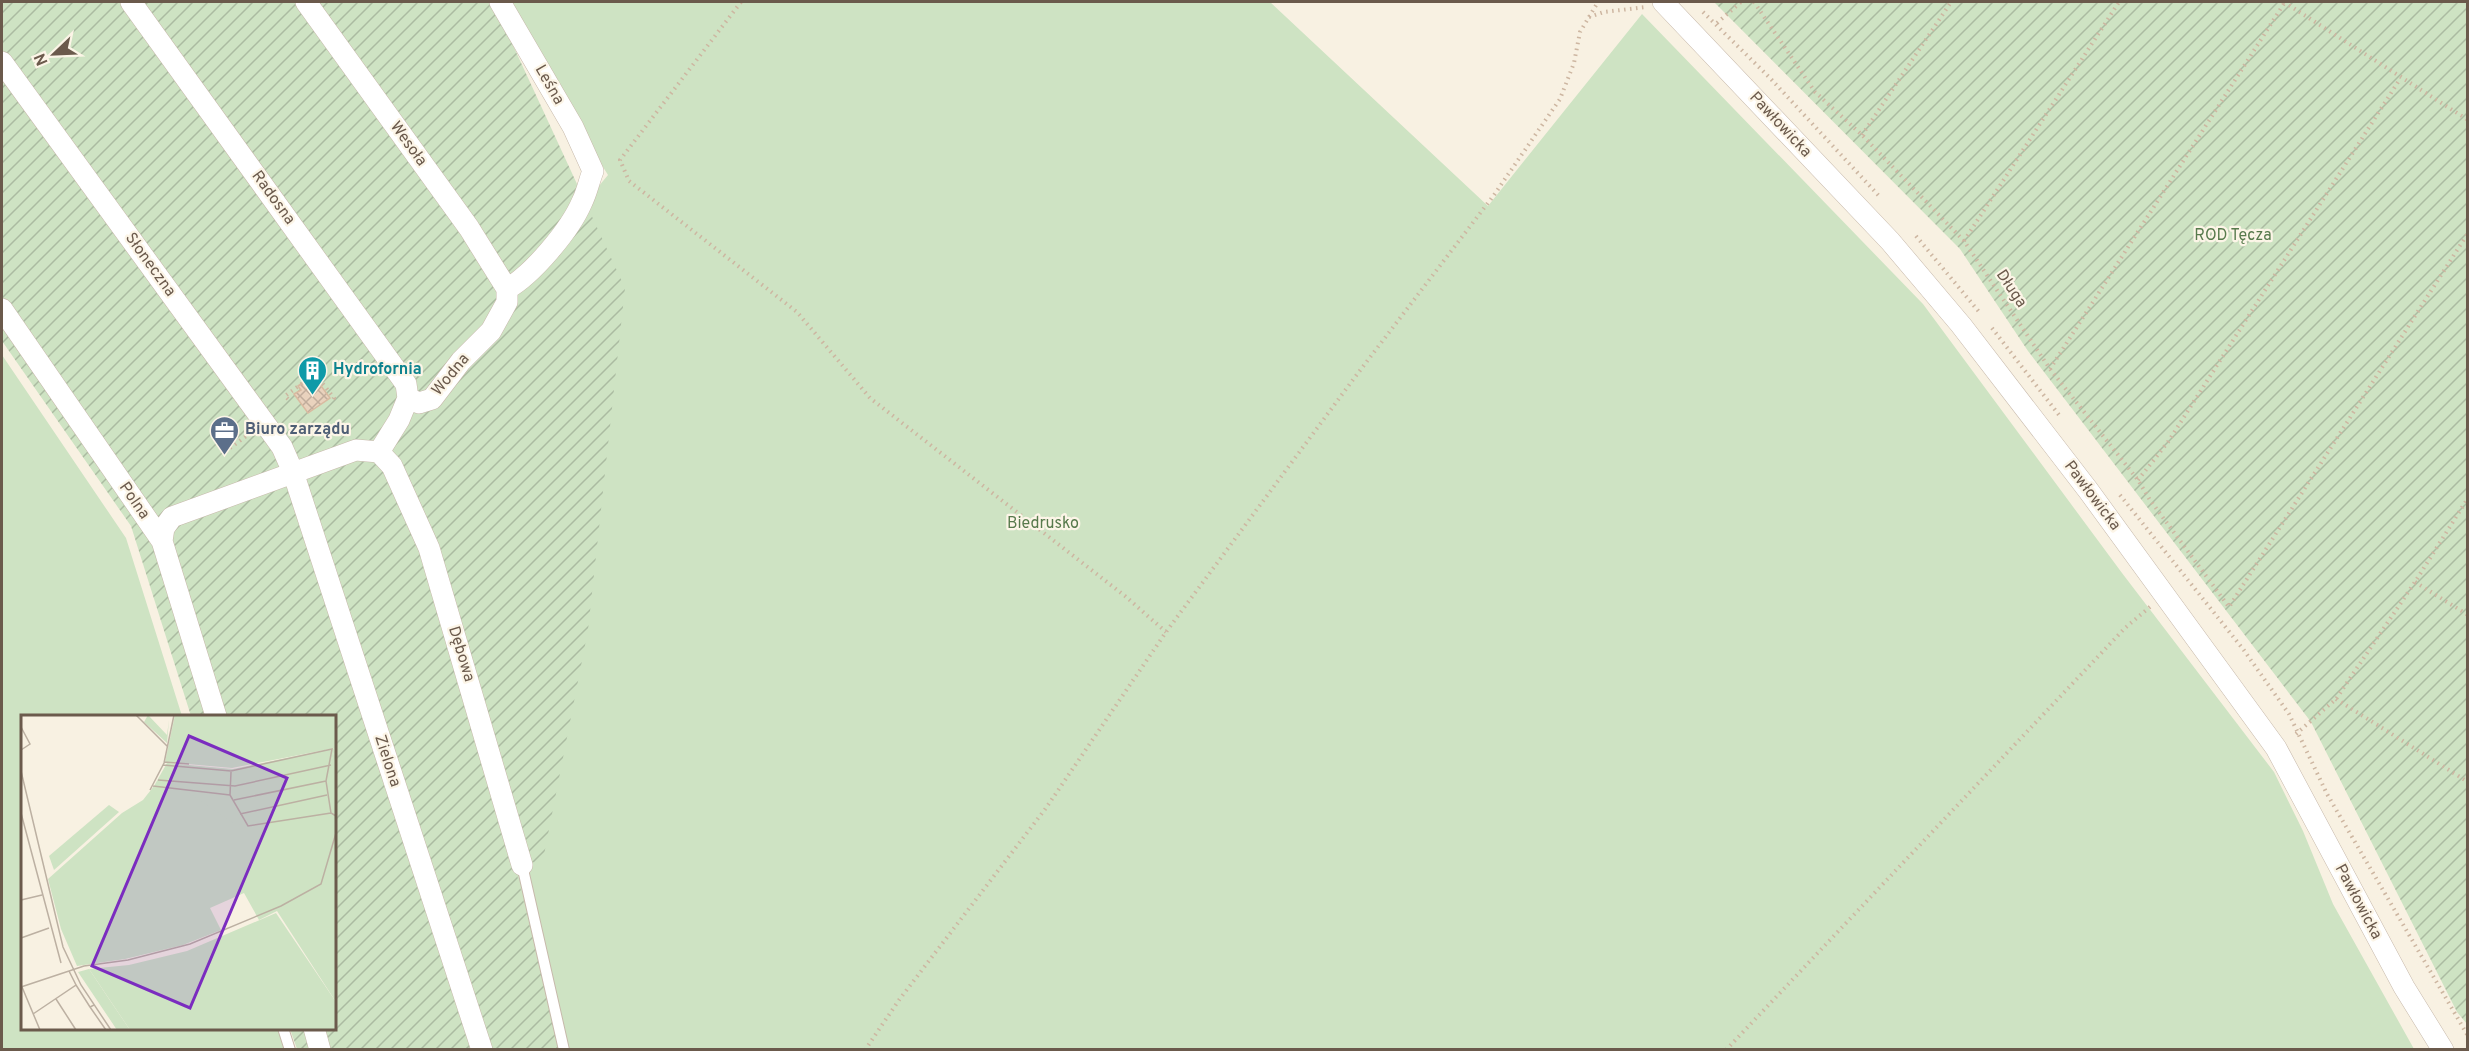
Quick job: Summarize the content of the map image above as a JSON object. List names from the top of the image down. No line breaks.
{"streets":{"street":["Leśna","Pawłowicka","Wesoła","Radosna","Słoneczna","Wodna","Polna","Dębowa","Zielona"],"path":["Długa"]},"crossings":[["Leśna","Wesoła"],["Leśna","Wodna"],["Wesoła","Wodna"],["Radosna","Wodna"],["Słoneczna","Zielona"],["Wodna","Dębowa"]],"parks":["ROD Tęcza","Biedrusko"],"places":{"building":["Hydrofornia"],"office":["Biuro zarządu"]},"north":"bottom left"}
